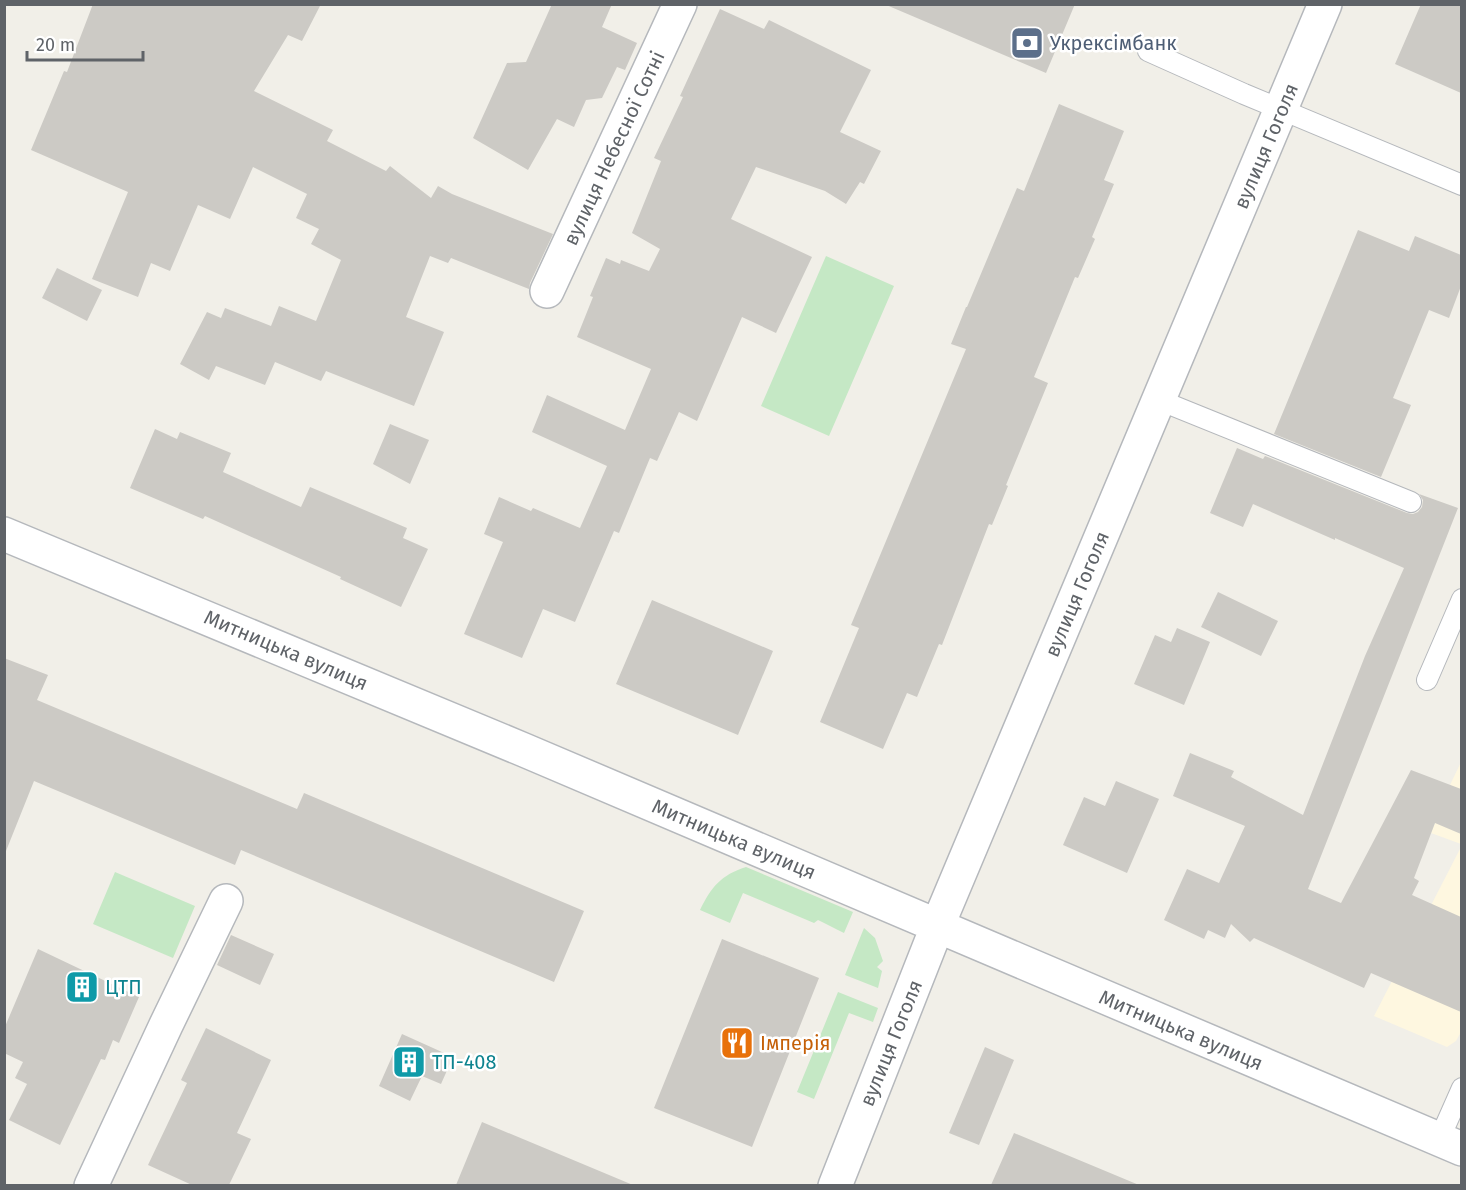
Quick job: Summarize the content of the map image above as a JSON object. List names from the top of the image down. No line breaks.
{"streets":{"street":["вулиця Гоголя","вулиця Небесної Сотні","Митницька вулиця"]},"crossings":[["вулиця Гоголя","Митницька вулиця"]],"places":{"bank":["Укрексімбанк"],"building":["ЦТП","ТП-408"],"restaurant":["Імперія"]},"scale_bar":"20 m"}
